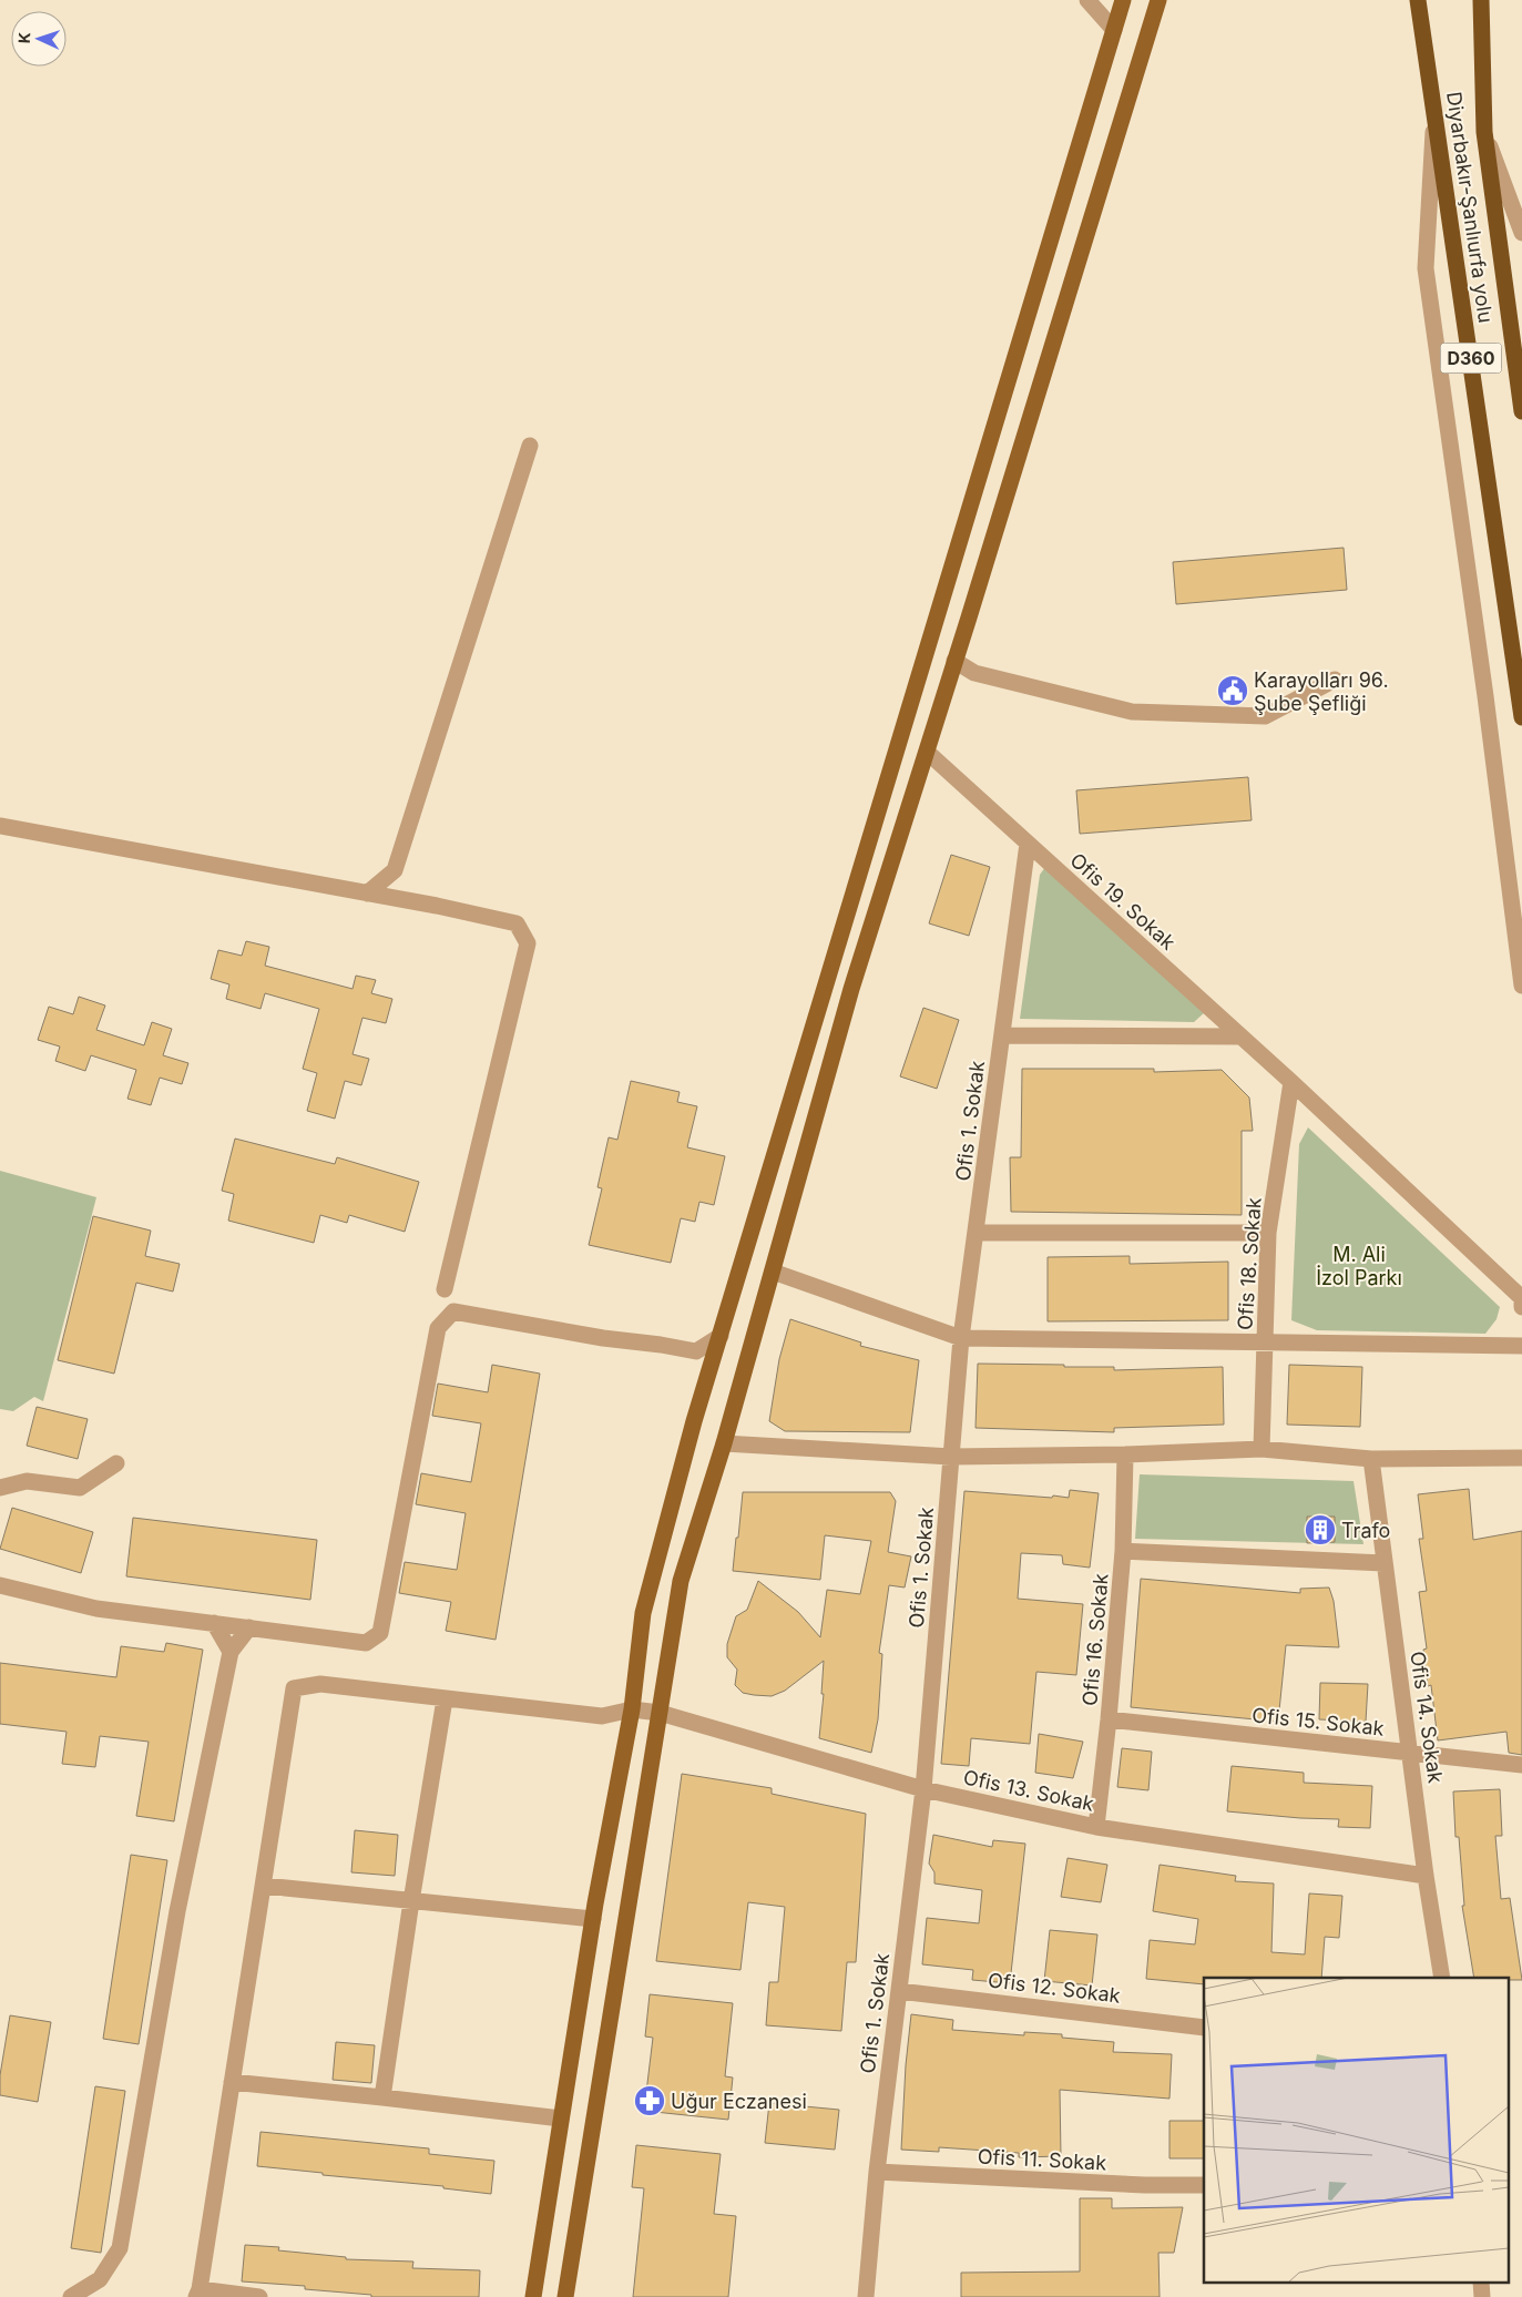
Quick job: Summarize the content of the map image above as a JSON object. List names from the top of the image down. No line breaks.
{"streets":{"highway":["Diyarbakır-Şanlıurfa yolu","D360"],"street":["Ofis 19. Sokak","Ofis 1. Sokak","Ofis 18. Sokak","Ofis 16. Sokak","Ofis 14. Sokak","Ofis 15. Sokak","Ofis 13. Sokak","Ofis 12. Sokak","Ofis 11. Sokak"]},"crossings":[["Ofis 19. Sokak","Ofis 1. Sokak"],["Ofis 19. Sokak","Ofis 18. Sokak"],["Ofis 1. Sokak","Ofis 13. Sokak"],["Ofis 1. Sokak","Ofis 12. Sokak"],["Ofis 1. Sokak","Ofis 11. Sokak"],["Ofis 16. Sokak","Ofis 15. Sokak"],["Ofis 16. Sokak","Ofis 13. Sokak"],["Ofis 14. Sokak","Ofis 15. Sokak"],["Ofis 14. Sokak","Ofis 13. Sokak"]],"parks":["M. Ali İzol Parkı"],"places":{"public building":["Karayolları 96. Şube Şefliği"],"building":["Trafo"],"pharmacy":["Uğur Eczanesi"]},"north":"left"}
